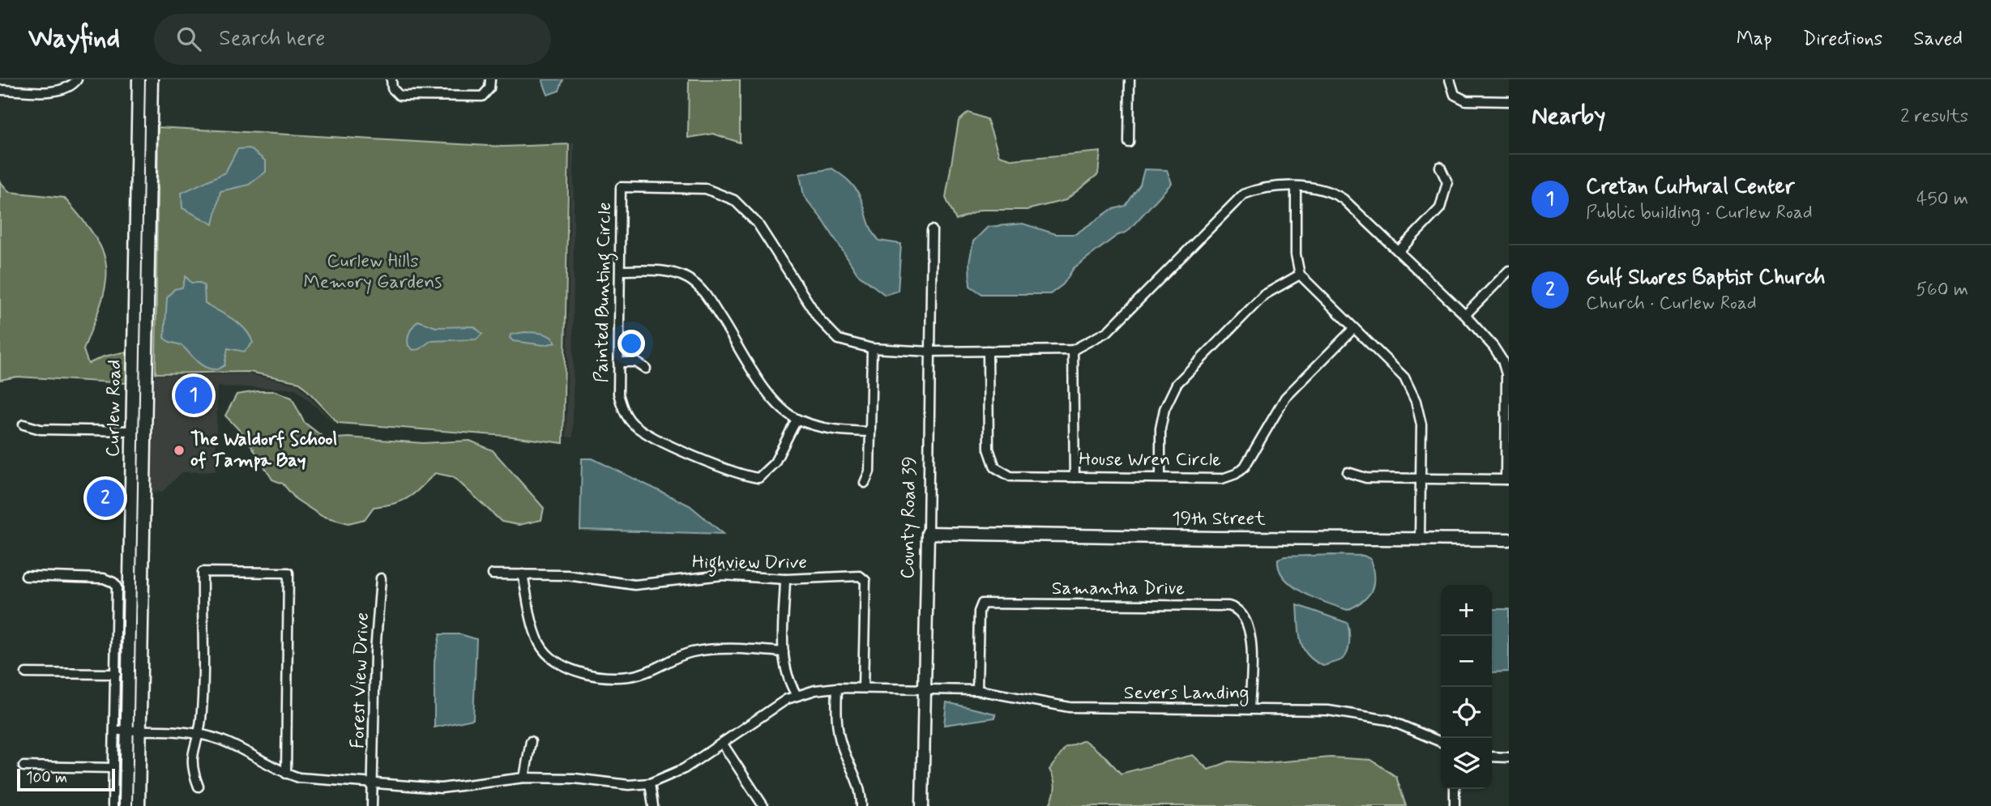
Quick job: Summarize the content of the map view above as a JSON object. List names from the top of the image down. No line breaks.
{"streets":{"main road":["Curlew Road","County Road 39","19th Street"],"street":["Painted Bunting Circle","House Wren Circle","Highview Drive","Samantha Drive","Forest View Drive","Severs Landing"]},"crossings":[["Curlew Road","Severs Landing"],["County Road 39","19th Street"],["County Road 39","Severs Landing"],["Highview Drive","Severs Landing"],["Samantha Drive","Severs Landing"],["Forest View Drive","Severs Landing"]],"parks":["Curlew Hills Memory Gardens"],"places":["The Waldorf School of Tampa Bay"],"scale_bar":"100 m","page":{"header":"Wayfind","search":"Search here","nav":["Map","Directions","Saved"],"heading":["Nearby","2 results"],"list":[{"mark":"1","name":"Cretan Cultural Center","note":"Public building · Curlew Road","value":"450 m"},{"mark":"2","name":"Gulf Shores Baptist Church","note":"Church · Curlew Road","value":"560 m"}],"pins":["1","2"],"map_buttons":["+","−"],"scale":"100 m"}}
